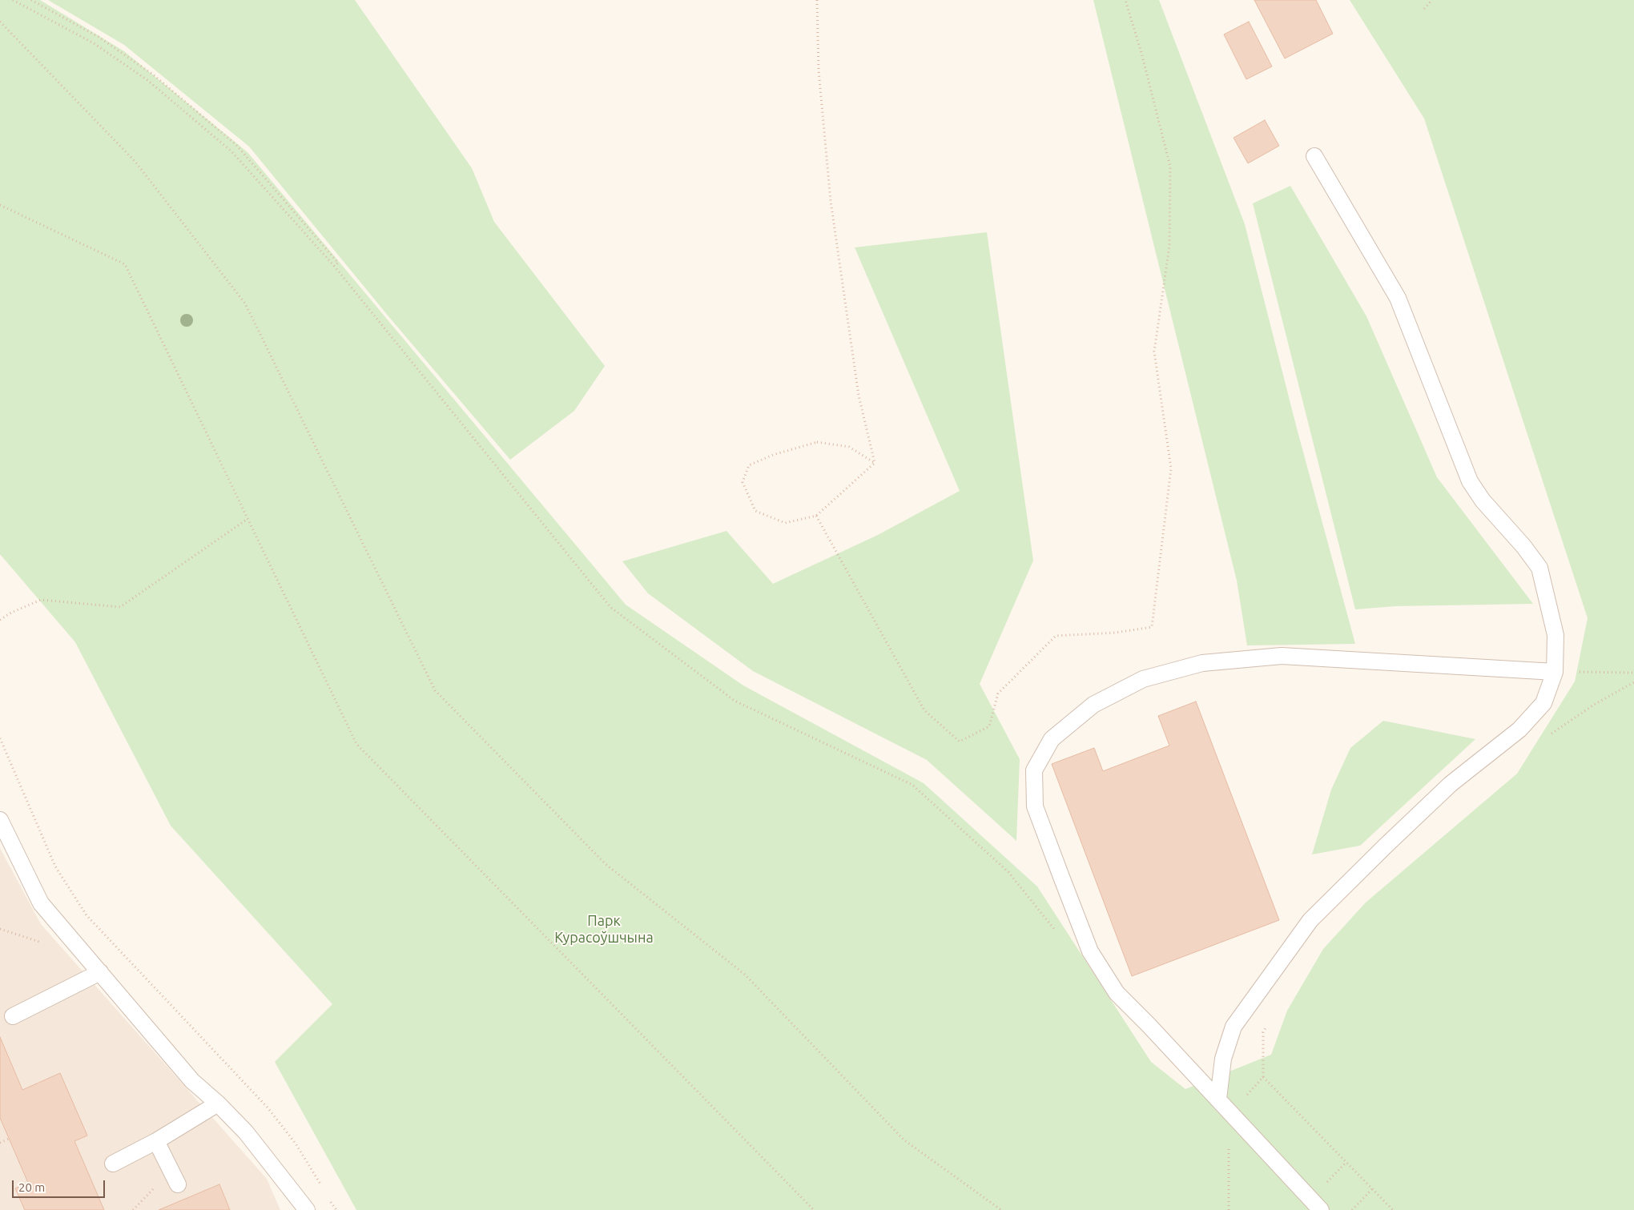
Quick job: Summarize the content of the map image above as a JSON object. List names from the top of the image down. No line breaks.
{"parks":["Парк Курасоўшчына"],"scale_bar":"20 m"}
